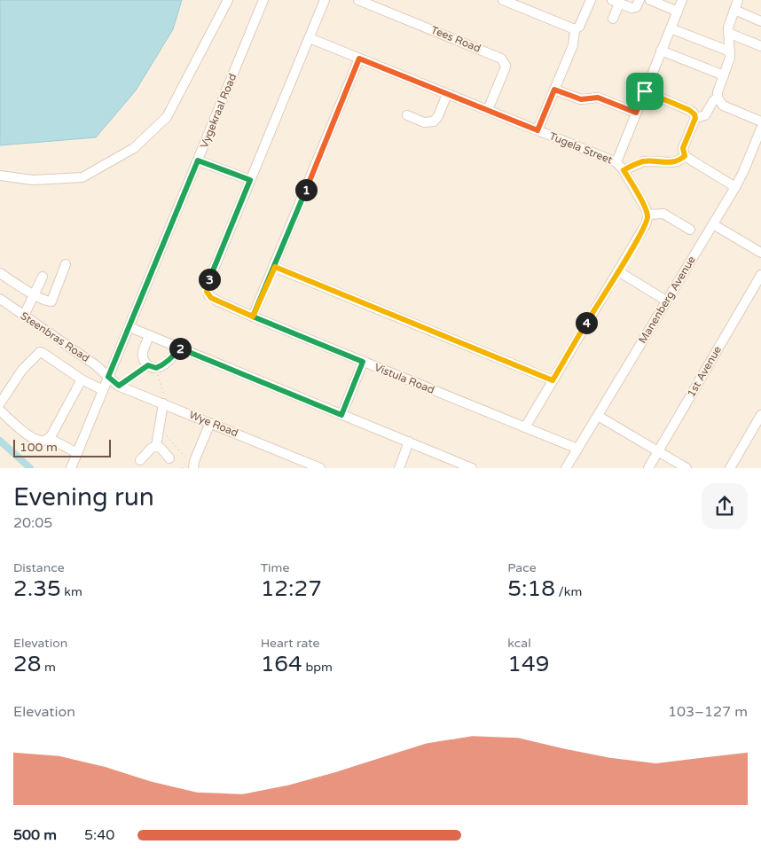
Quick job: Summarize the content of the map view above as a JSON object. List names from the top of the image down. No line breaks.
{"streets":{"street":["Tees Road","Vygekraal Road","Tugela Street","Manenberg Avenue","Steenbras Road","1st Avenue","Vistula Road","Wye Road"]},"crossings":[["Tees Road","Tugela Street"],["Vygekraal Road","Steenbras Road"],["Vygekraal Road","Wye Road"],["Tugela Street","Vistula Road"],["Manenberg Avenue","Vistula Road"],["Steenbras Road","Wye Road"]],"scale_bar":"100 m","page":{"pins":["1","3","4","2"],"scale":"100 m","heading":["Evening run","20:05"],"stats":[["Distance","2.35 km"],["Time","12:27"],["Pace","5:18 /km"],["Elevation","28 m"],["Heart rate","164 bpm"],["kcal","149"]],"chart":["Elevation","103–127 m"],"list":[{"name":"500 m","note":"5:40"}]}}
